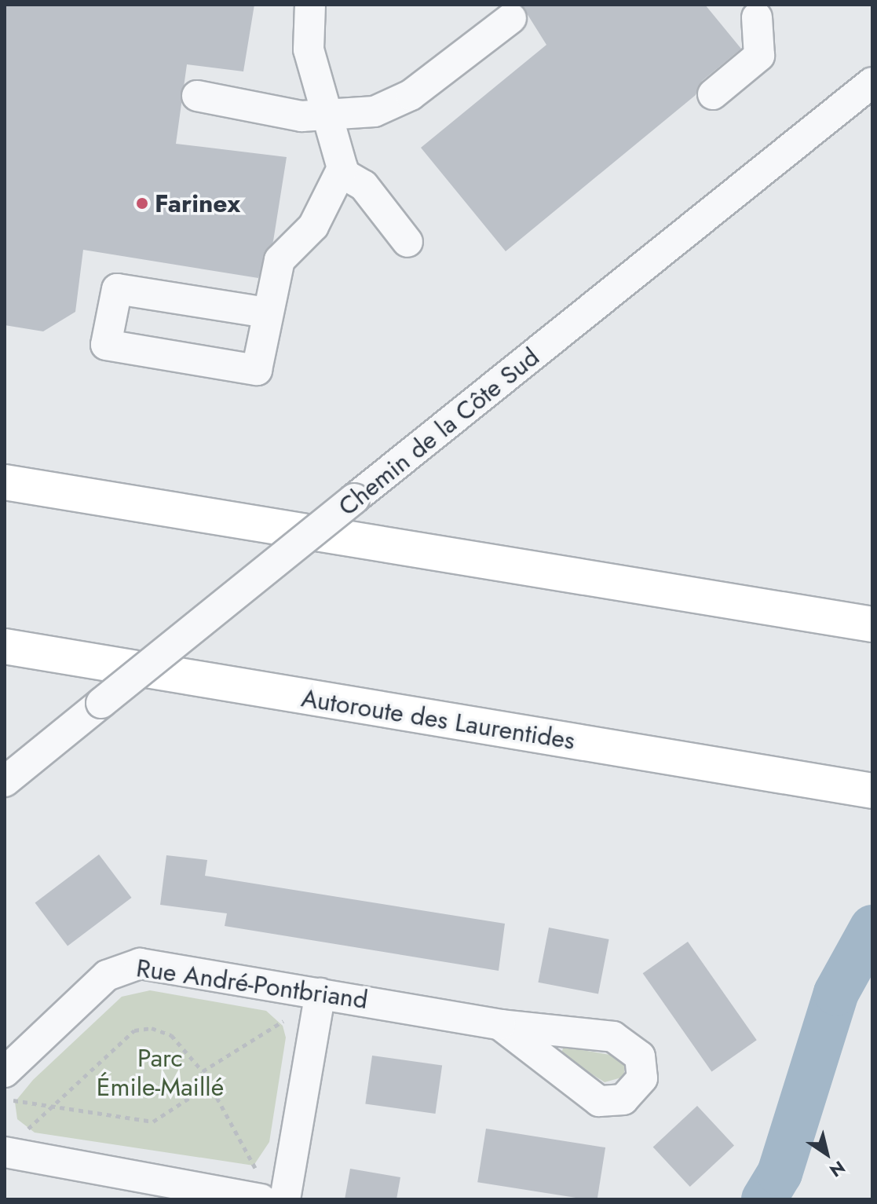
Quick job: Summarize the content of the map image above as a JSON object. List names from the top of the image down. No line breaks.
{"streets":{"highway":["Autoroute des Laurentides"],"street":["Chemin de la Côte Sud","Rue André-Pontbriand"]},"parks":["Parc Émile-Maillé"],"places":["Farinex"],"north":"bottom right"}
